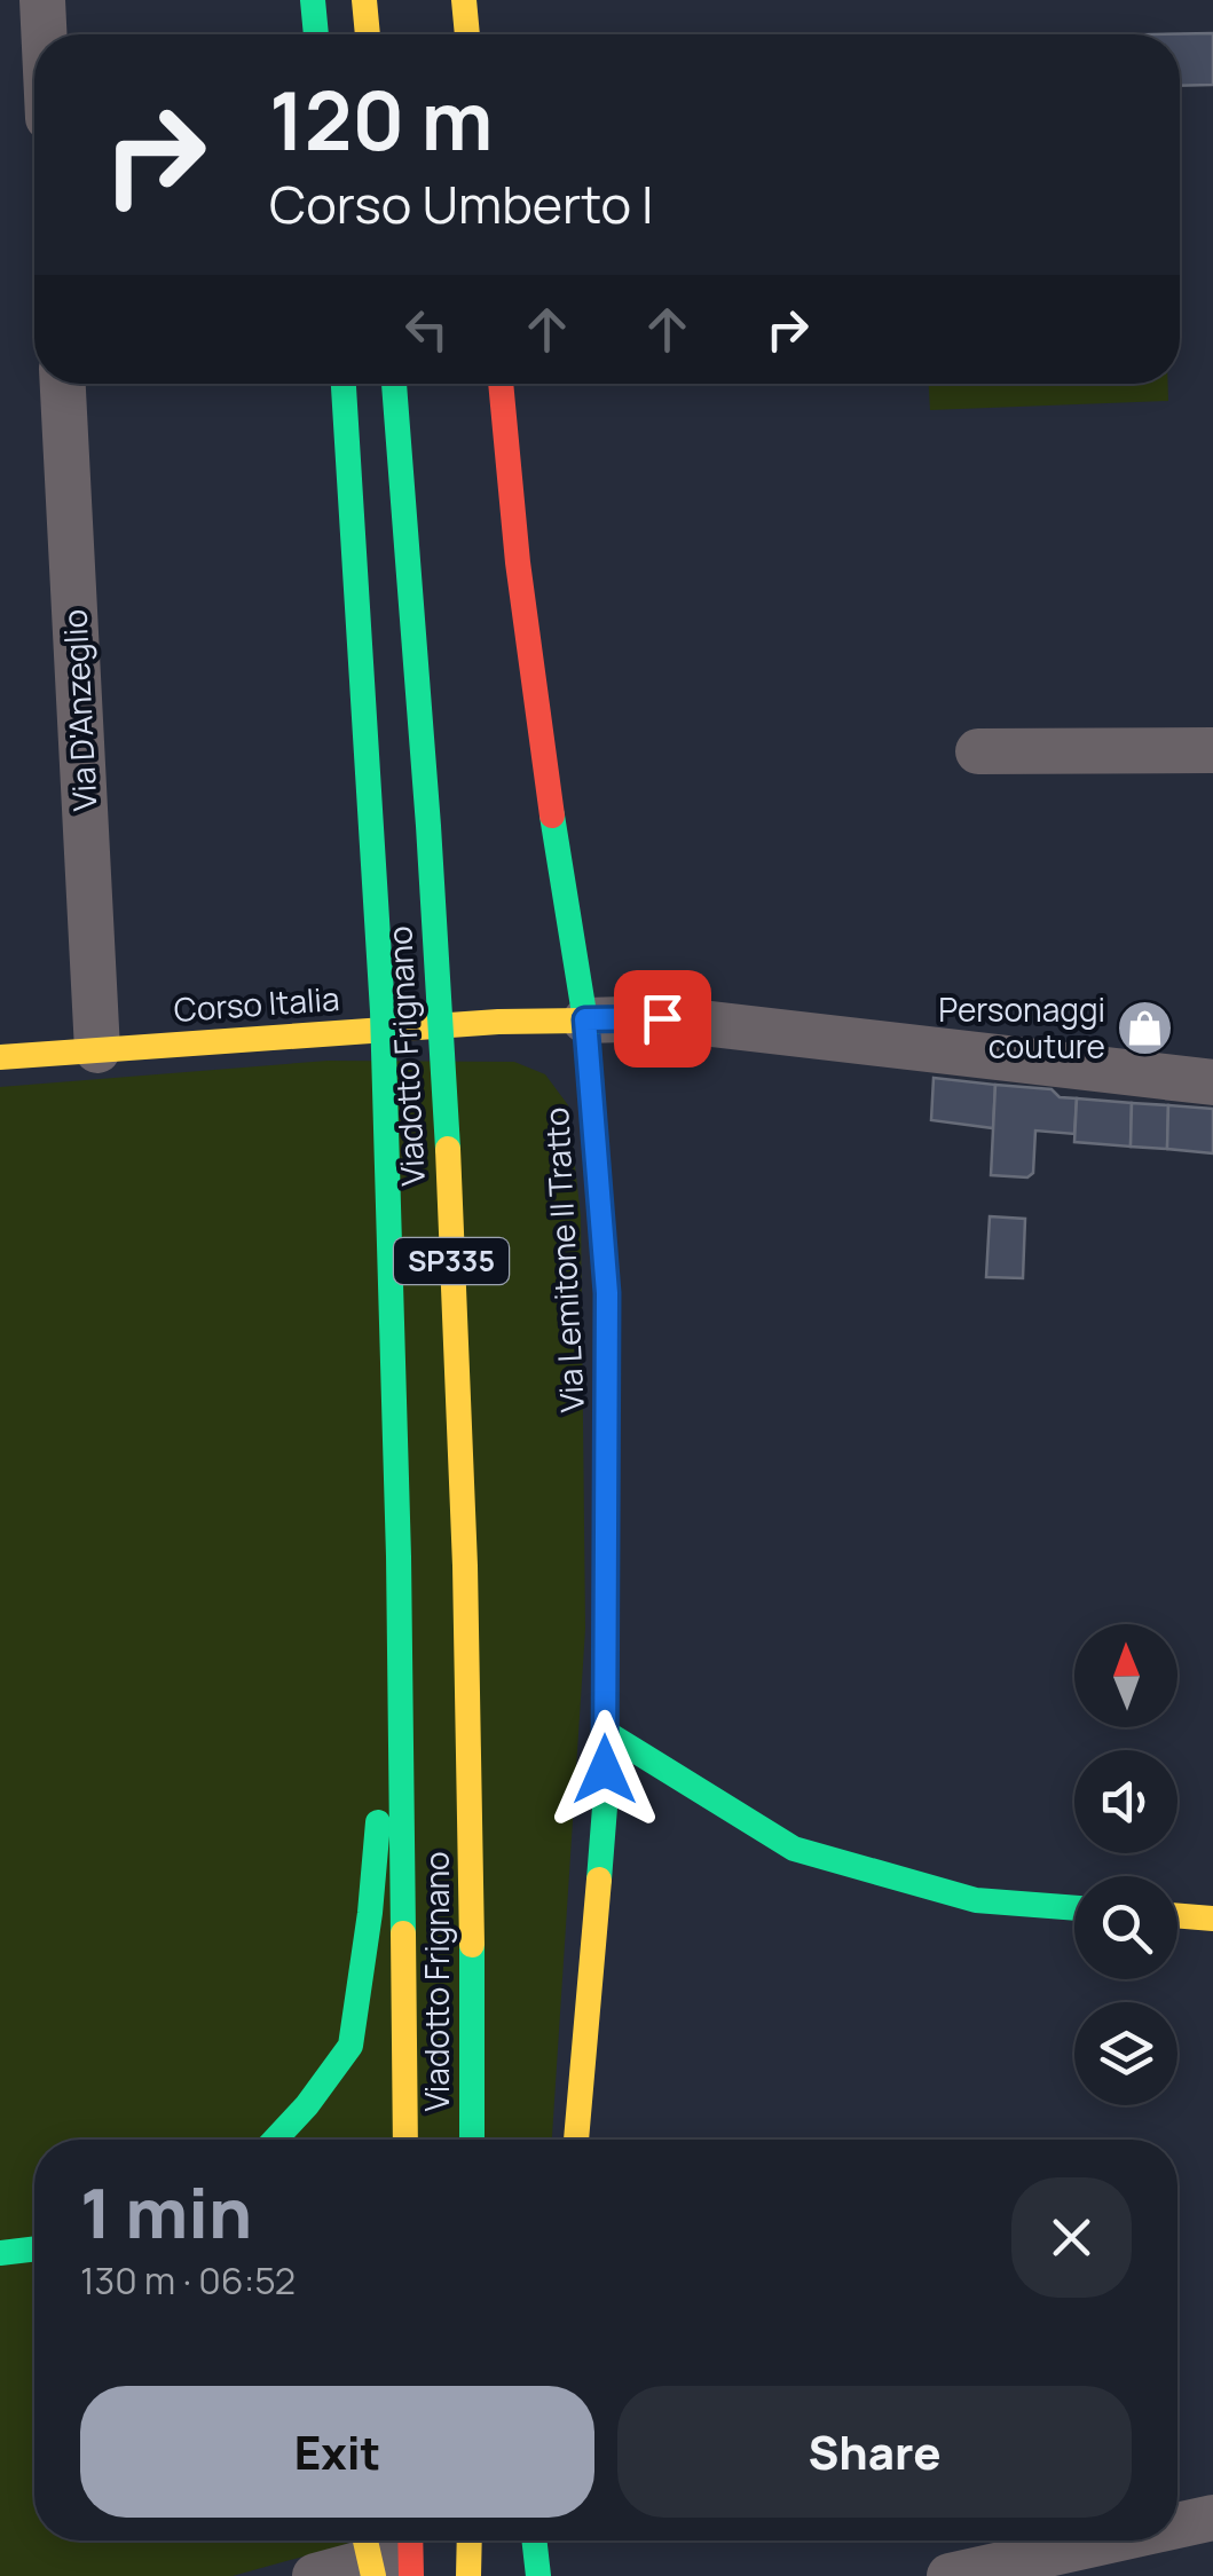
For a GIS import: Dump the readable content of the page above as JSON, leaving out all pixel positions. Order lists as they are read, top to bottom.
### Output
{
  "streets": {
    "main road": [
      "Corso Italia",
      "Viadotto Frignano",
      "Via Lemitone II Tratto",
      "SP335"
    ],
    "street": ["Via D'Anzeglio"]
  },
  "crossings": [
    ["Via D'Anzeglio", "Corso Italia"],
    ["Corso Italia", "Via Lemitone II Tratto"]
  ],
  "places": {
    "shop": ["Personaggi couture"]
  },
  "north": "top",
  "page": {
    "turn": ["120 m", "Corso Umberto I"],
    "heading": ["1 min", "130 m · 06:52"],
    "buttons": ["Exit", "Share"]
  }
}
